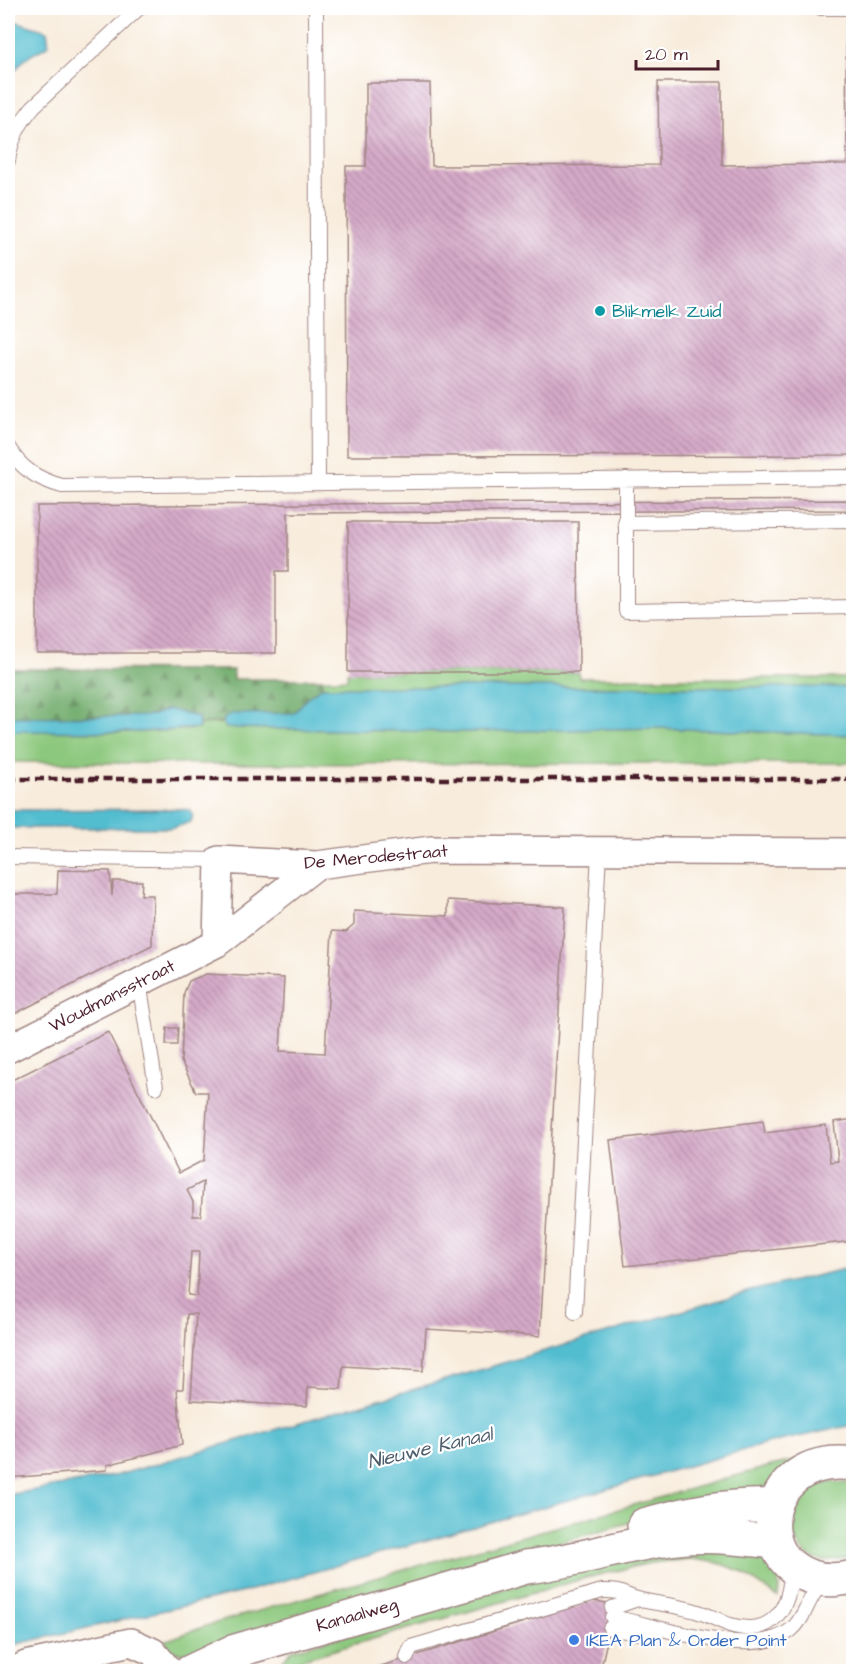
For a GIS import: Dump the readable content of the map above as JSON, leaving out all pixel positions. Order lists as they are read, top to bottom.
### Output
{
  "streets": {
    "main road": ["Kanaalweg"],
    "street": ["De Merodestraat", "Woudmansstraat"]
  },
  "crossings": [
    ["De Merodestraat", "Woudmansstraat"]
  ],
  "water": ["Nieuwe Kanaal"],
  "places": ["Blikmelk Zuid", "IKEA Plan & Order Point"],
  "scale_bar": "20 m"
}
